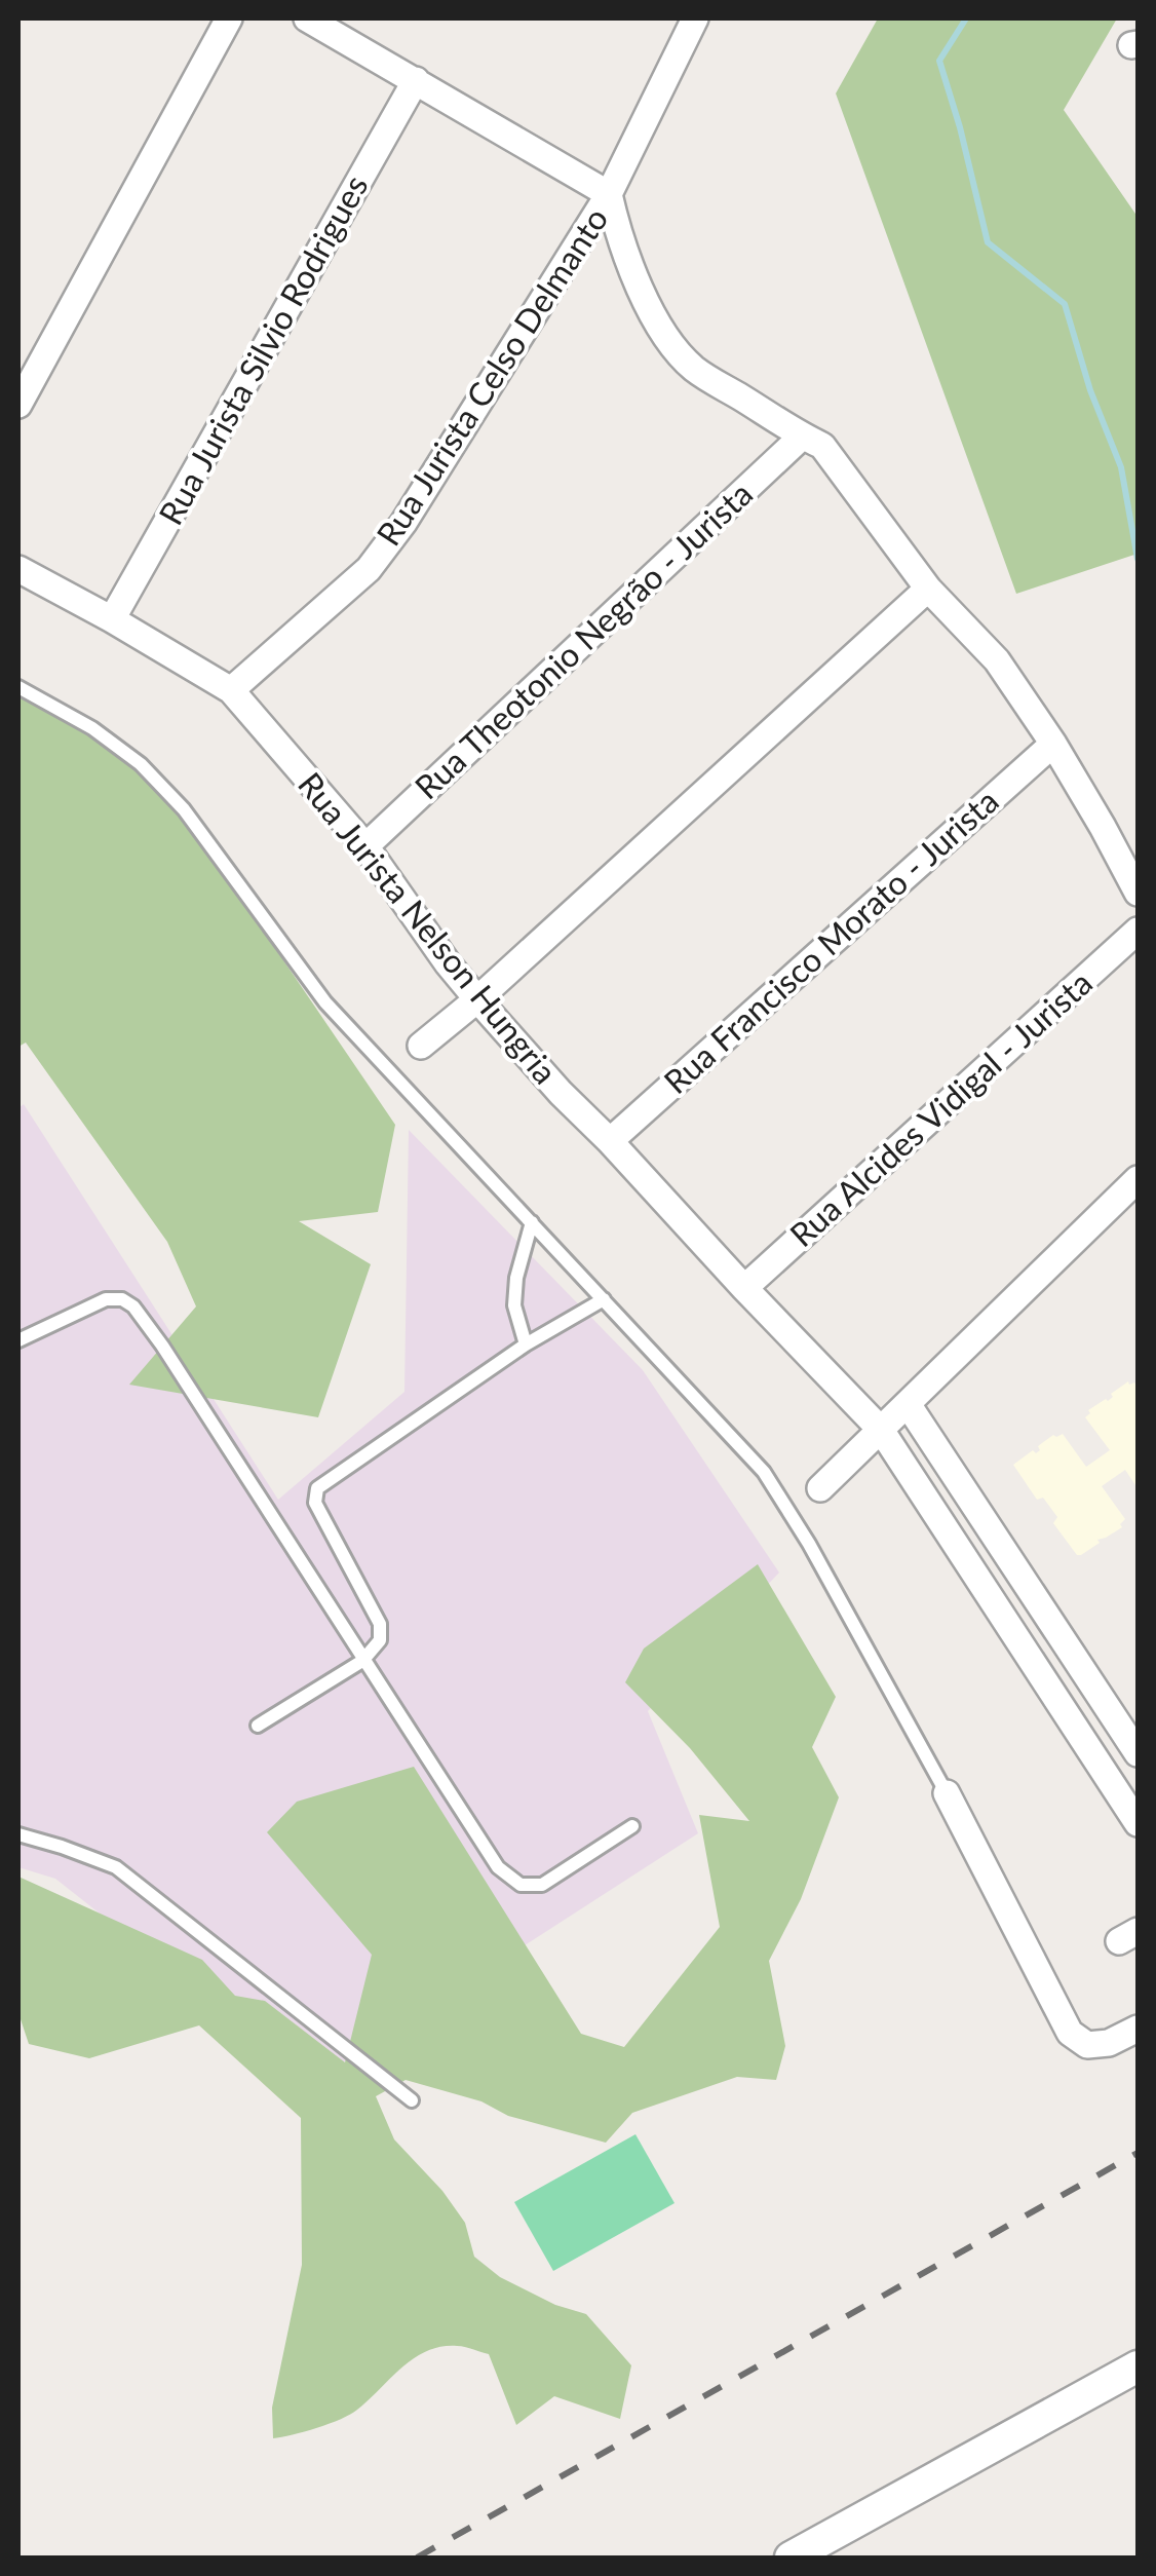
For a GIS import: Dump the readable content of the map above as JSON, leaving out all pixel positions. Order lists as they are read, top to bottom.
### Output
{
  "streets": {
    "street": [
      "Rua Jurista Silvio Rodrigues",
      "Rua Jurista Celso Delmanto",
      "Rua Theotonio Negrão - Jurista",
      "Rua Jurista Nelson Hungria",
      "Rua Francisco Morato - Jurista",
      "Rua Alcides Vidigal - Jurista"
    ]
  },
  "crossings": [
    ["Rua Jurista Silvio Rodrigues", "Rua Jurista Nelson Hungria"],
    ["Rua Jurista Celso Delmanto", "Rua Jurista Nelson Hungria"],
    ["Rua Theotonio Negrão - Jurista", "Rua Jurista Nelson Hungria"],
    ["Rua Jurista Nelson Hungria", "Rua Francisco Morato - Jurista"],
    ["Rua Jurista Nelson Hungria", "Rua Alcides Vidigal - Jurista"]
  ]
}
